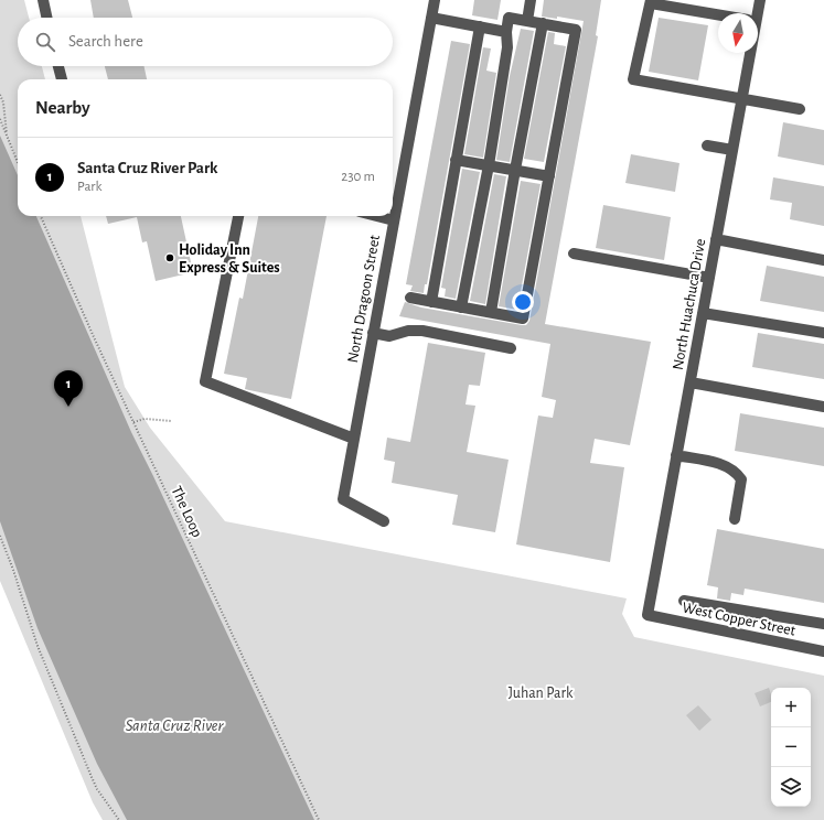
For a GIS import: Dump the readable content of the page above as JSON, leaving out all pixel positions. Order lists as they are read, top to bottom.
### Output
{
  "streets": {
    "street": ["North Dragoon Street", "North Huachuca Drive", "West Copper Street"],
    "path": ["The Loop"]
  },
  "crossings": [
    ["North Huachuca Drive", "West Copper Street"]
  ],
  "water": ["Santa Cruz River"],
  "parks": ["Juhan Park"],
  "places": ["Holiday Inn Express & Suites"],
  "north": "bottom",
  "page": {
    "search": "Search here",
    "heading": "Nearby",
    "list": [
      {
        "mark": "1",
        "name": "Santa Cruz River Park",
        "note": "Park",
        "value": "230 m"
      }
    ],
    "pins": "1",
    "map_buttons": ["+", "−"]
  }
}
